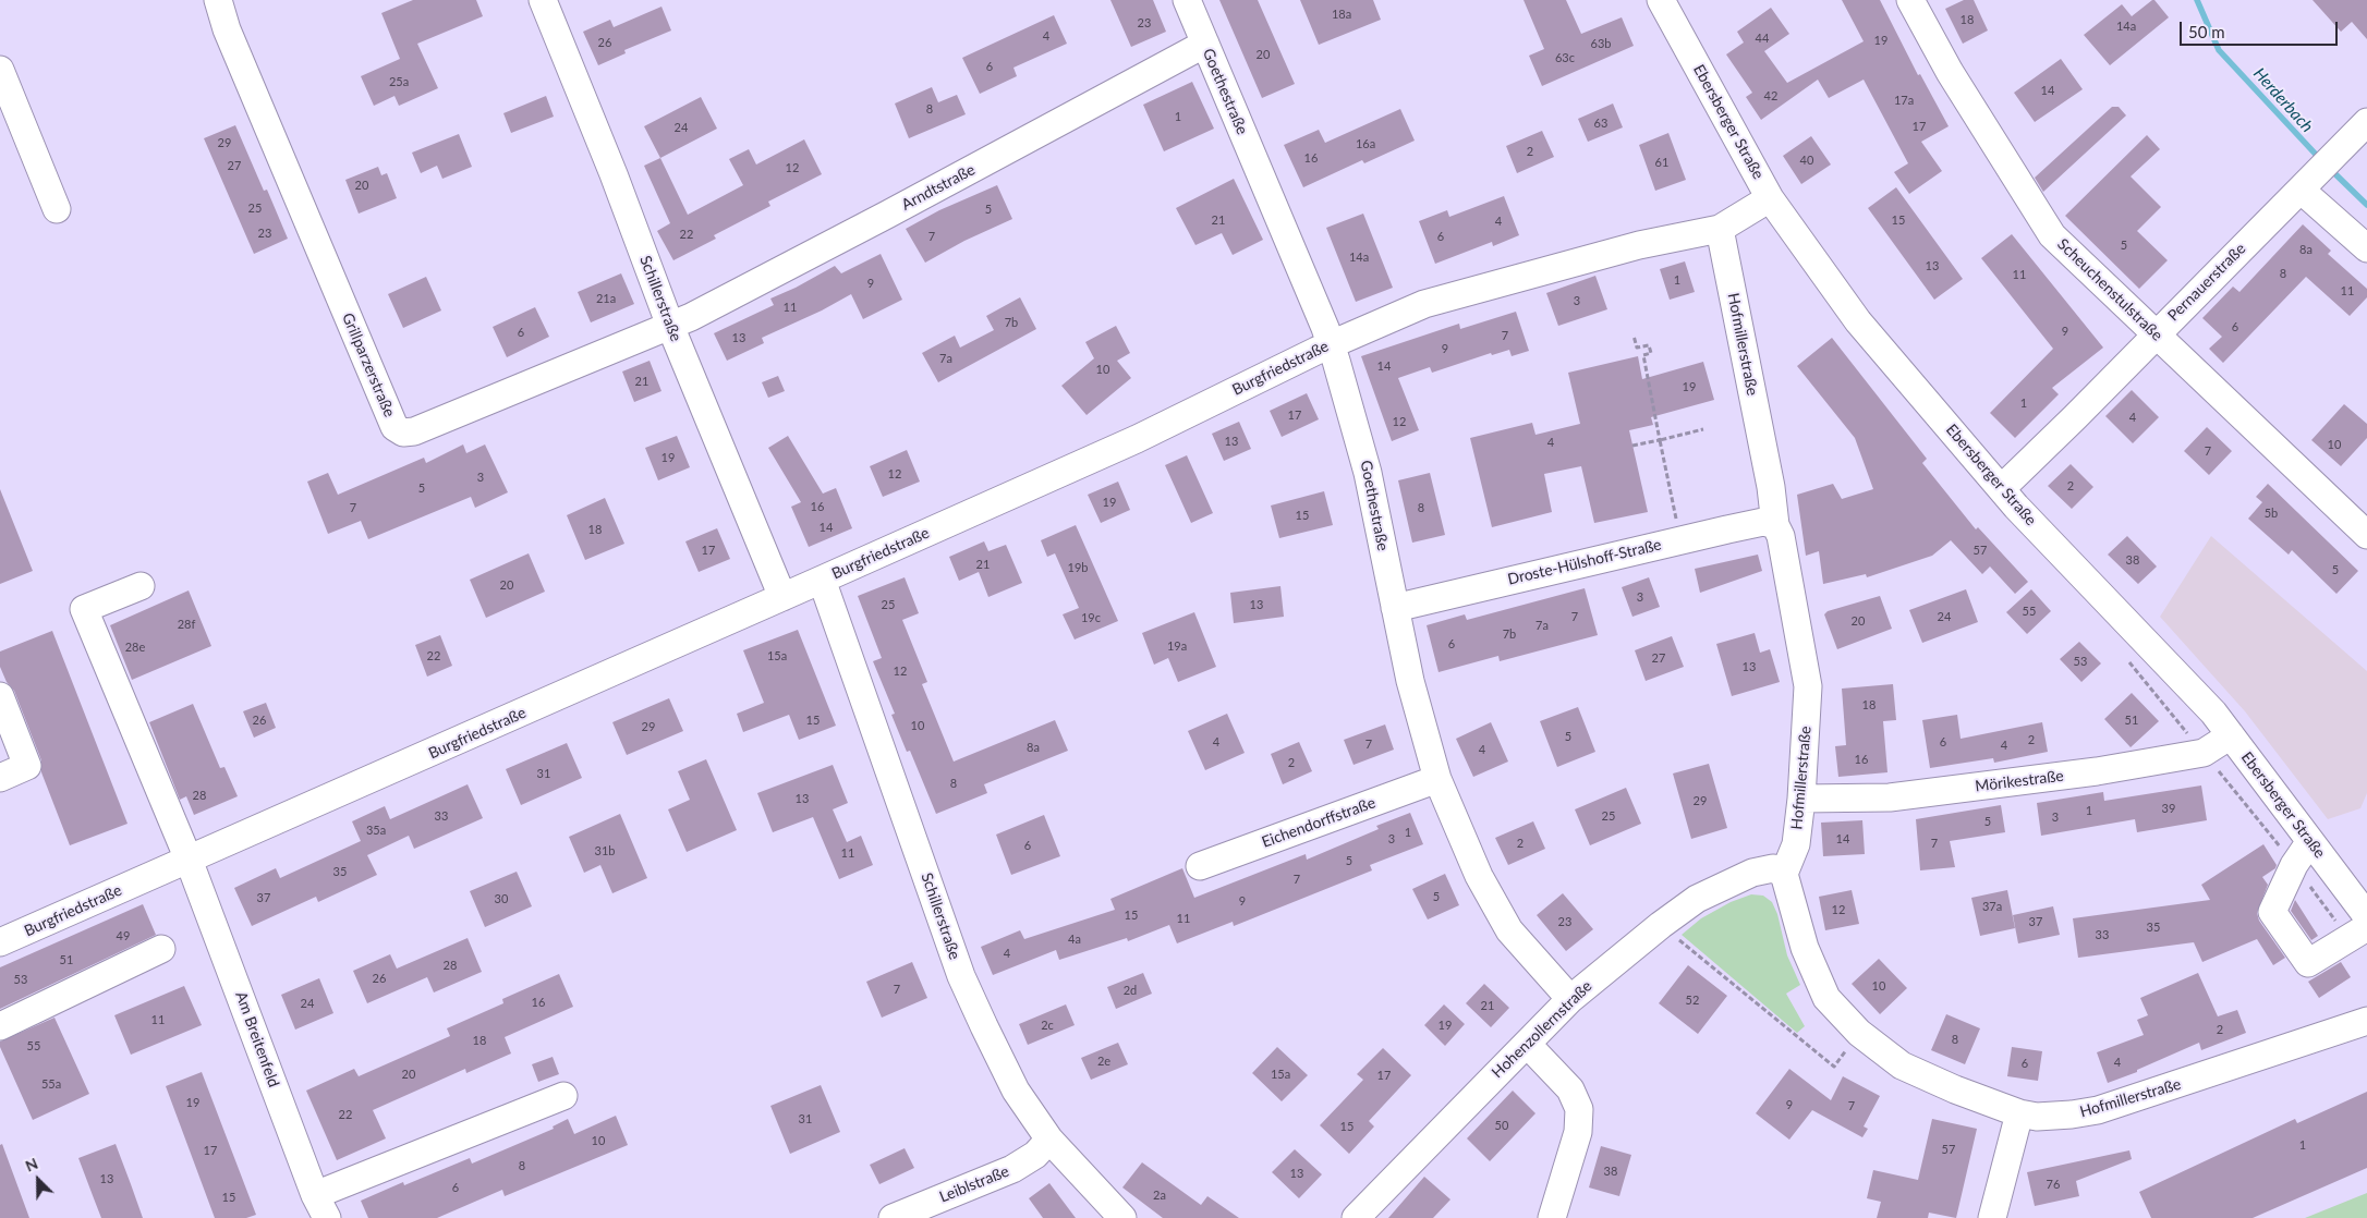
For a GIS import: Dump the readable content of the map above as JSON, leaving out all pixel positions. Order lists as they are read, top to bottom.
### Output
{
  "streets": {
    "street": [
      "Goethestraße",
      "Ebersberger Straße",
      "Arndtstraße",
      "Pernauerstraße",
      "Scheuchenstulstraße",
      "Schillerstraße",
      "Hofmillerstraße",
      "Grillparzerstraße",
      "Burgfriedstraße",
      "Droste-Hülshoff-Straße",
      "Mörikestraße",
      "Eichendorffstraße",
      "Hohenzollernstraße",
      "Am Breitenfeld",
      "Leiblstraße"
    ]
  },
  "crossings": [
    ["Goethestraße", "Arndtstraße"],
    ["Goethestraße", "Burgfriedstraße"],
    ["Goethestraße", "Droste-Hülshoff-Straße"],
    ["Goethestraße", "Eichendorffstraße"],
    ["Goethestraße", "Hohenzollernstraße"],
    ["Ebersberger Straße", "Pernauerstraße"],
    ["Ebersberger Straße", "Burgfriedstraße"],
    ["Ebersberger Straße", "Mörikestraße"],
    ["Arndtstraße", "Schillerstraße"],
    ["Arndtstraße", "Grillparzerstraße"],
    ["Pernauerstraße", "Scheuchenstulstraße"],
    ["Schillerstraße", "Grillparzerstraße"],
    ["Schillerstraße", "Burgfriedstraße"],
    ["Schillerstraße", "Leiblstraße"],
    ["Hofmillerstraße", "Burgfriedstraße"],
    ["Hofmillerstraße", "Droste-Hülshoff-Straße"],
    ["Hofmillerstraße", "Mörikestraße"],
    ["Hofmillerstraße", "Hohenzollernstraße"],
    ["Burgfriedstraße", "Am Breitenfeld"]
  ],
  "water": ["Herderbach"],
  "house_numbers": [
    "18a",
    "18",
    "23",
    "14a",
    "4",
    "44",
    "19",
    "26",
    "63b",
    "20",
    "63c",
    "6",
    "25a",
    "14",
    "42",
    "17a",
    "8",
    "1",
    "63",
    "17",
    "24",
    "29",
    "16a",
    "2",
    "16",
    "40",
    "61",
    "27",
    "12",
    "20",
    "25",
    "5",
    "21",
    "15",
    "4",
    "23",
    "22",
    "7",
    "6",
    "5",
    "8a",
    "14a",
    "13",
    "8",
    "11",
    "1",
    "9",
    "11",
    "21a",
    "3",
    "11",
    "7b",
    "6",
    "9",
    "6",
    "7",
    "13",
    "9",
    "7a",
    "14",
    "10",
    "21",
    "19",
    "1",
    "17",
    "4",
    "12",
    "13",
    "4",
    "10",
    "7",
    "19",
    "12",
    "3",
    "2",
    "5",
    "19",
    "16",
    "7",
    "8",
    "5b",
    "15",
    "14",
    "18",
    "17",
    "57",
    "38",
    "21",
    "19b",
    "5",
    "20",
    "3",
    "25",
    "13",
    "55",
    "7",
    "24",
    "19c",
    "20",
    "28f",
    "7a",
    "7b",
    "6",
    "19a",
    "28e",
    "22",
    "15a",
    "27",
    "53",
    "13",
    "12",
    "18",
    "26",
    "15",
    "51",
    "10",
    "29",
    "5",
    "2",
    "4",
    "6",
    "7",
    "4",
    "8a",
    "4",
    "16",
    "2",
    "31",
    "8",
    "28",
    "13",
    "29",
    "39",
    "1",
    "33",
    "25",
    "3",
    "5",
    "35a",
    "1",
    "3",
    "14",
    "2",
    "7",
    "6",
    "31b",
    "11",
    "5",
    "35",
    "7",
    "5",
    "37",
    "30",
    "9",
    "37a",
    "12",
    "15",
    "11",
    "23",
    "37",
    "35",
    "33",
    "49",
    "4a",
    "4",
    "51",
    "28",
    "26",
    "53",
    "10",
    "7",
    "2d",
    "52",
    "16",
    "24",
    "21",
    "11",
    "2c",
    "19",
    "2",
    "8",
    "18",
    "55",
    "2e",
    "4",
    "6",
    "20",
    "15a",
    "17",
    "55a",
    "19",
    "9",
    "7",
    "22",
    "31",
    "50",
    "15",
    "10",
    "1",
    "57",
    "17",
    "8",
    "38",
    "13",
    "13",
    "76",
    "6",
    "2a",
    "15"
  ],
  "scale_bar": "50 m",
  "north": "top left"
}
